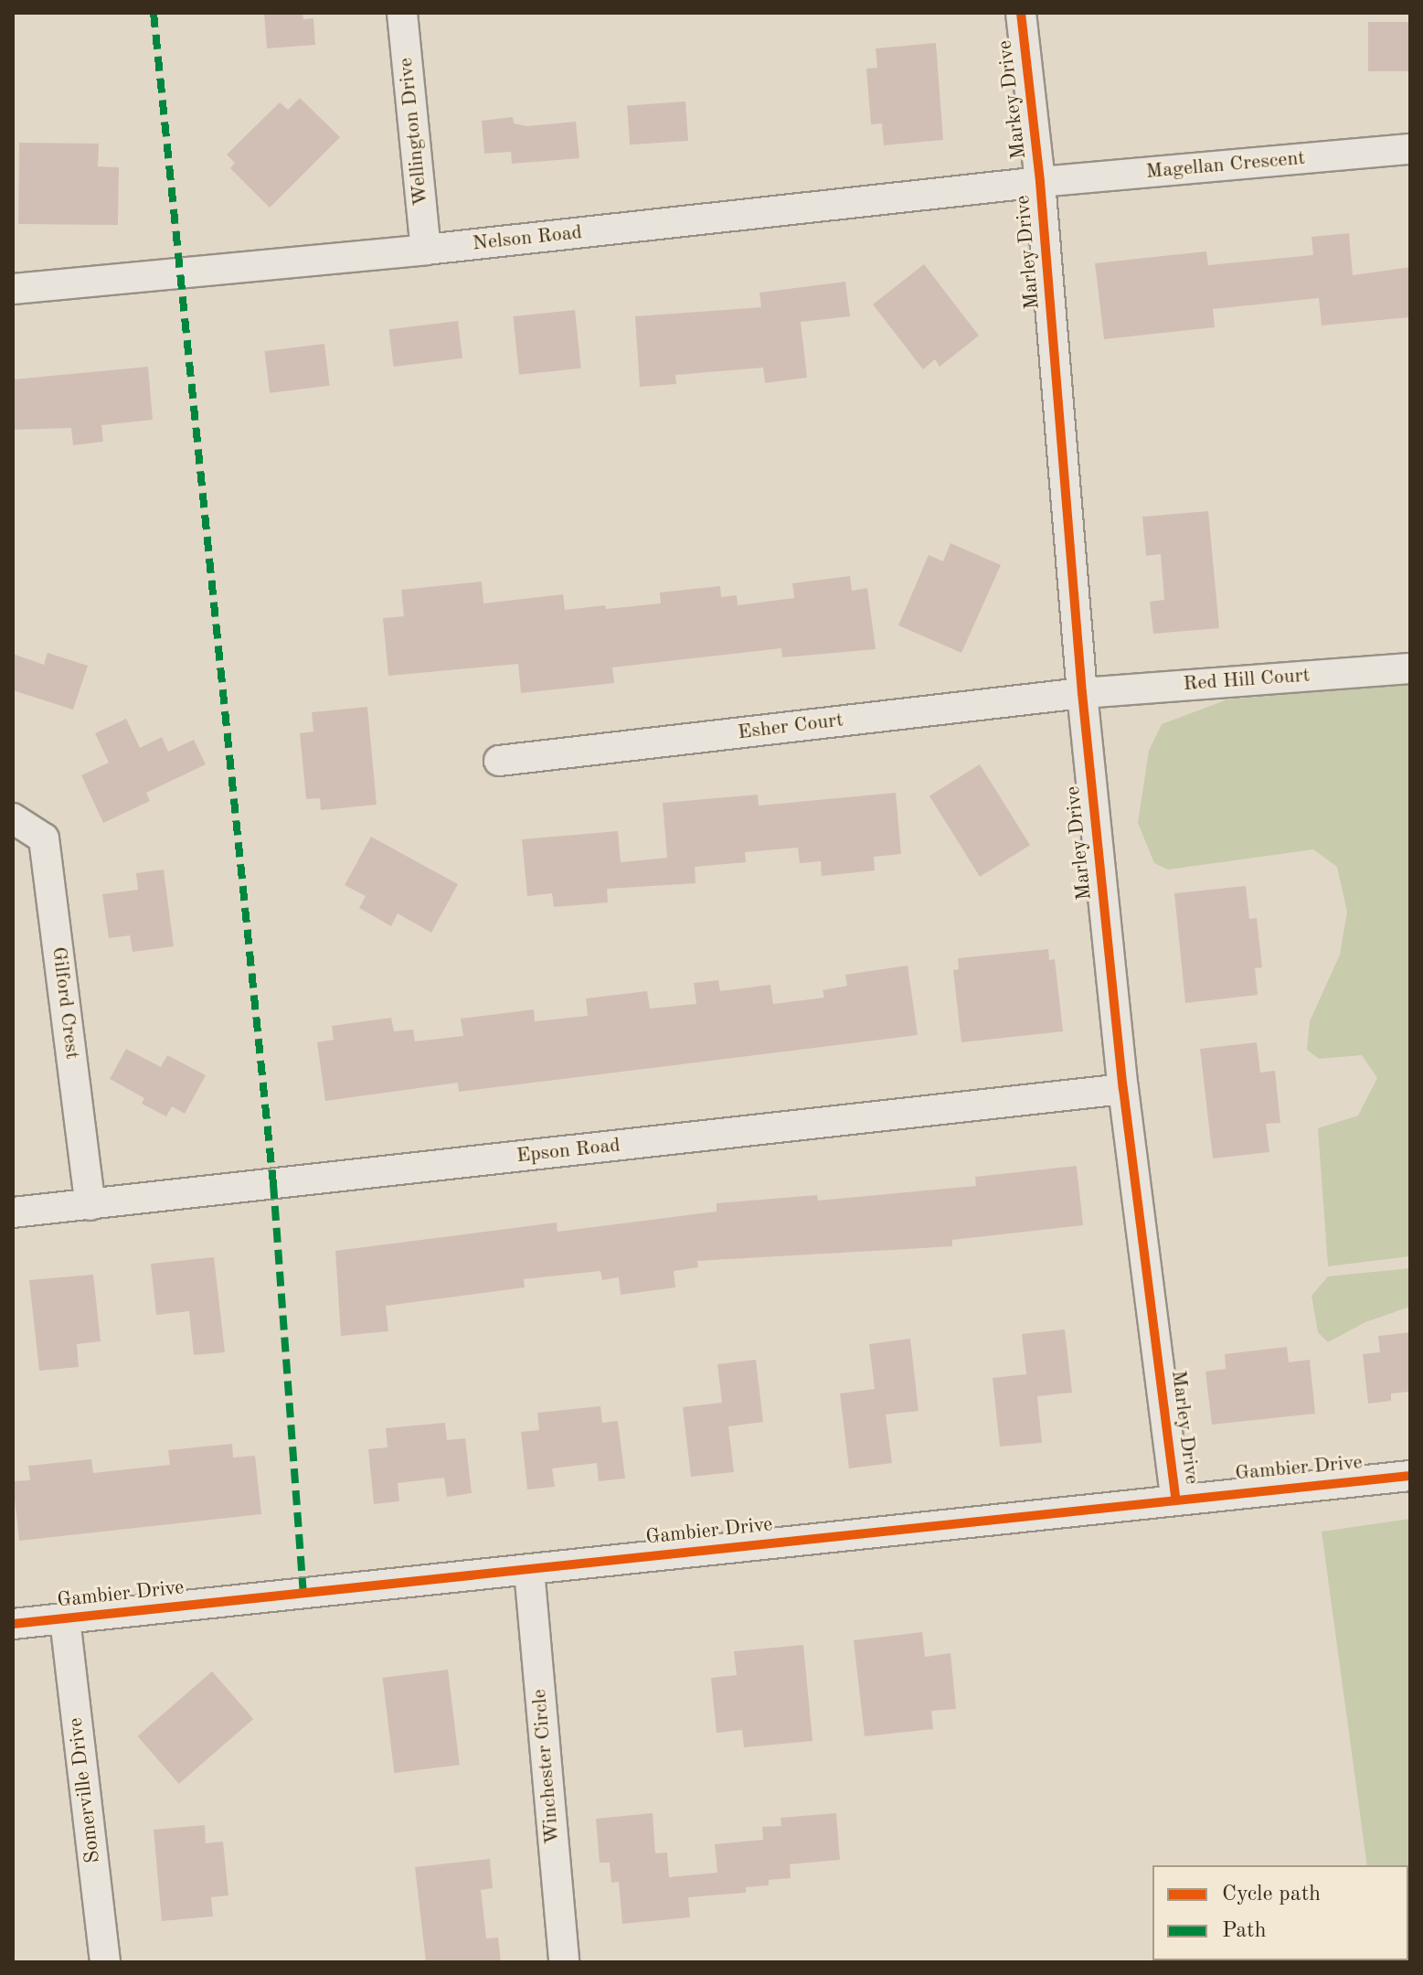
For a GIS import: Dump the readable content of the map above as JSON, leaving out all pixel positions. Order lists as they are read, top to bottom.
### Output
{
  "streets": {
    "street": [
      "Markey Drive",
      "Wellington Drive",
      "Magellan Crescent",
      "Nelson Road",
      "Marley Drive",
      "Red Hill Court",
      "Esher Court",
      "Gilford Crest",
      "Epson Road",
      "Gambier Drive",
      "Winchester Circle",
      "Somerville Drive"
    ]
  },
  "crossings": [
    ["Markey Drive", "Magellan Crescent"],
    ["Markey Drive", "Nelson Road"],
    ["Markey Drive", "Marley Drive"],
    ["Wellington Drive", "Nelson Road"],
    ["Magellan Crescent", "Nelson Road"],
    ["Magellan Crescent", "Marley Drive"],
    ["Nelson Road", "Marley Drive"],
    ["Marley Drive", "Red Hill Court"],
    ["Marley Drive", "Esher Court"],
    ["Marley Drive", "Epson Road"],
    ["Marley Drive", "Gambier Drive"],
    ["Red Hill Court", "Esher Court"],
    ["Gilford Crest", "Epson Road"],
    ["Gambier Drive", "Winchester Circle"],
    ["Gambier Drive", "Somerville Drive"]
  ],
  "legend": ["Cycle path", "Path"]
}
